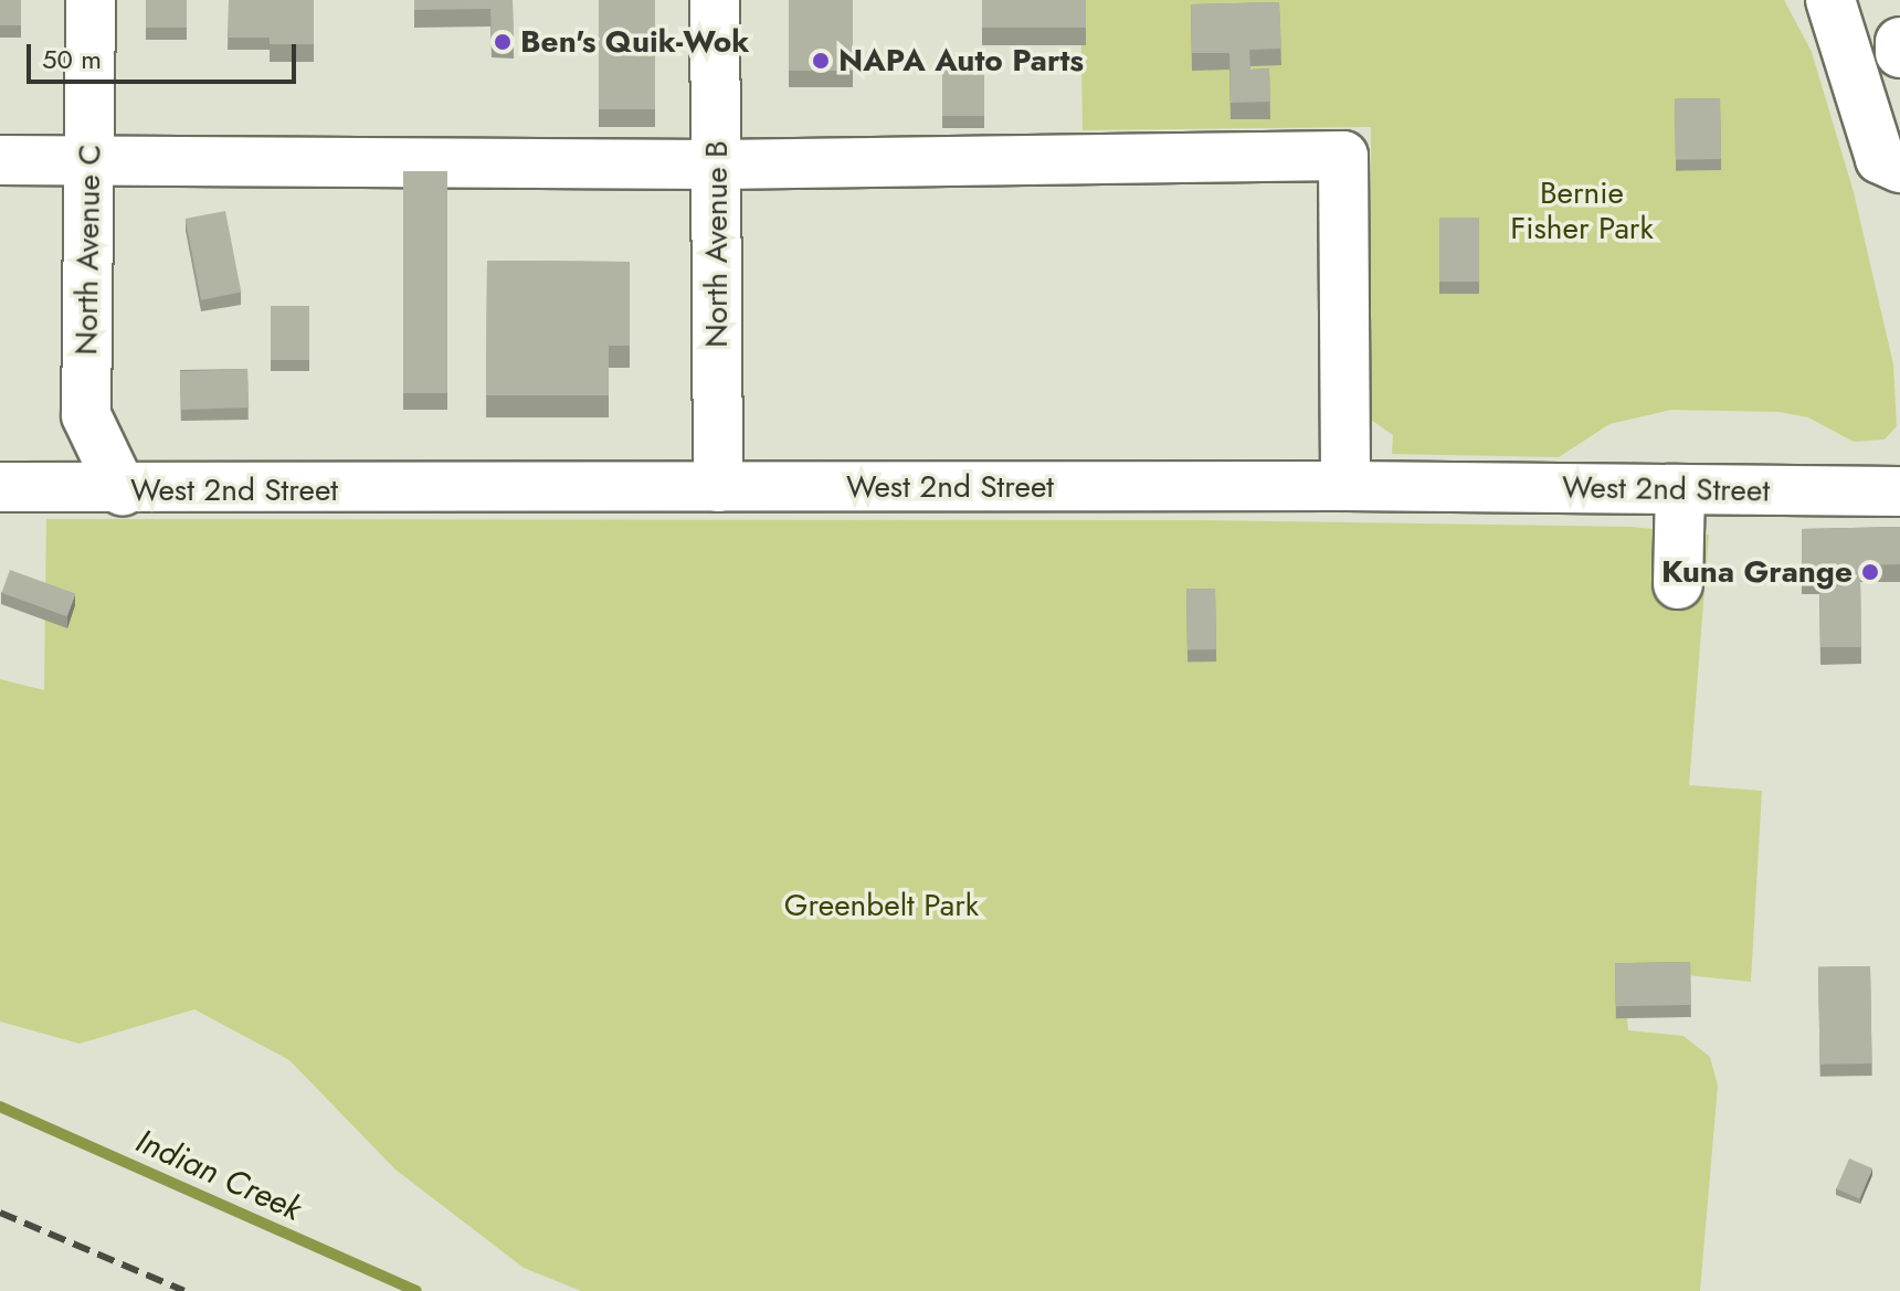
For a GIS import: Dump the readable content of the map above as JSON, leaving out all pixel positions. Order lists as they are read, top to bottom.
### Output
{
  "streets": {
    "street": ["North Avenue B", "North Avenue C", "West 2nd Street"]
  },
  "crossings": [
    ["North Avenue B", "West 2nd Street"],
    ["North Avenue C", "West 2nd Street"]
  ],
  "water": ["Indian Creek"],
  "parks": ["Bernie Fisher Park", "Greenbelt Park"],
  "places": ["Ben's Quik-Wok", "NAPA Auto Parts", "Kuna Grange"],
  "scale_bar": "50 m"
}
